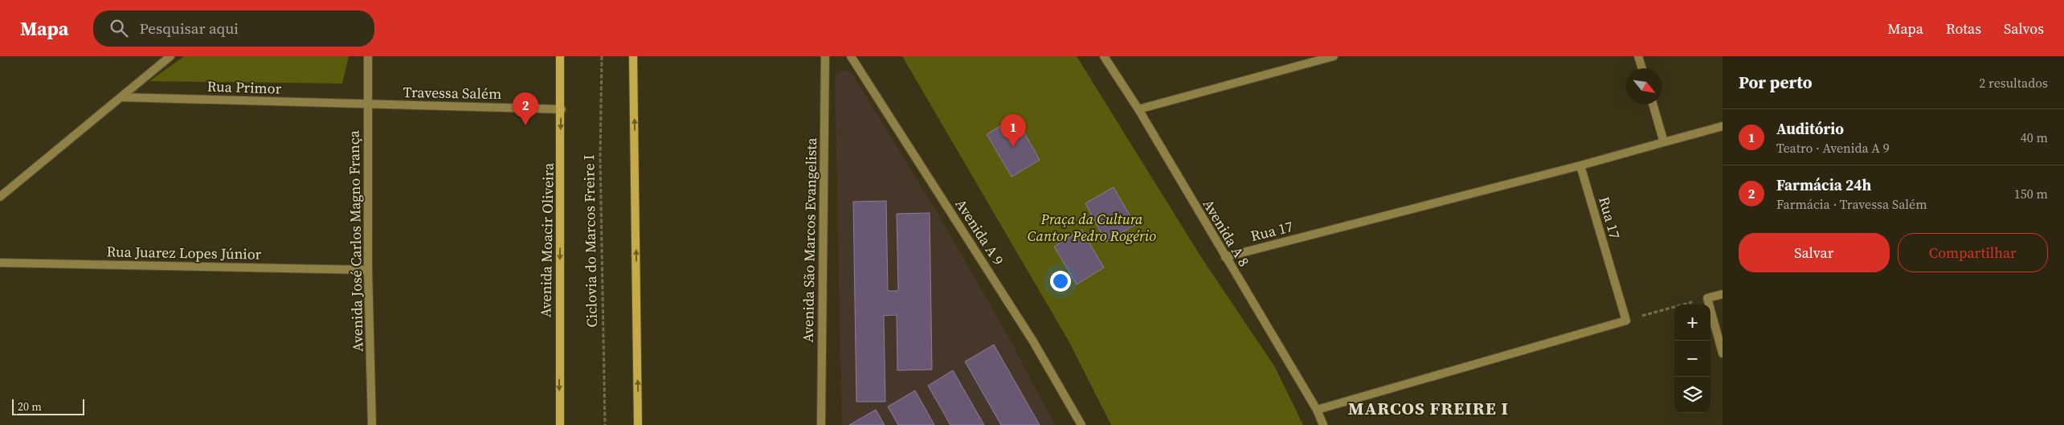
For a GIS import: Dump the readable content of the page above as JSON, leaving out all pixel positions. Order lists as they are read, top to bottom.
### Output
{
  "streets": {
    "main road": ["Avenida Moacir Oliveira"],
    "street": [
      "Rua Primor",
      "Travessa Salém",
      "Rua 17",
      "Avenida A 9",
      "Avenida A 8",
      "Avenida São Marcos Evangelista",
      "Avenida José Carlos Magno França",
      "Rua Juarez Lopes Júnior"
    ],
    "path": ["Ciclovia do Marcos Freire I"]
  },
  "crossings": [
    ["Rua Primor", "Travessa Salém"],
    ["Rua Primor", "Avenida José Carlos Magno França"],
    ["Travessa Salém", "Avenida Moacir Oliveira"],
    ["Travessa Salém", "Avenida José Carlos Magno França"],
    ["Rua 17", "Avenida A 8"],
    ["Avenida José Carlos Magno França", "Rua Juarez Lopes Júnior"]
  ],
  "one_way": ["Avenida Moacir Oliveira"],
  "districts": ["MARCOS FREIRE I"],
  "parks": ["Praça da Cultura Cantor Pedro Rogério"],
  "scale_bar": "20 m",
  "north": "bottom right",
  "page": {
    "header": "Mapa",
    "search": "Pesquisar aqui",
    "nav": ["Mapa", "Rotas", "Salvos"],
    "heading": ["Por perto", "2 resultados"],
    "pins": ["2", "1"],
    "list": [
      {
        "mark": "1",
        "name": "Auditório",
        "note": "Teatro · Avenida A 9",
        "value": "40 m"
      },
      {
        "mark": "2",
        "name": "Farmácia 24h",
        "note": "Farmácia · Travessa Salém",
        "value": "150 m"
      }
    ],
    "buttons": ["Salvar", "Compartilhar"],
    "map_buttons": ["+", "−"],
    "scale": "20 m"
  }
}
